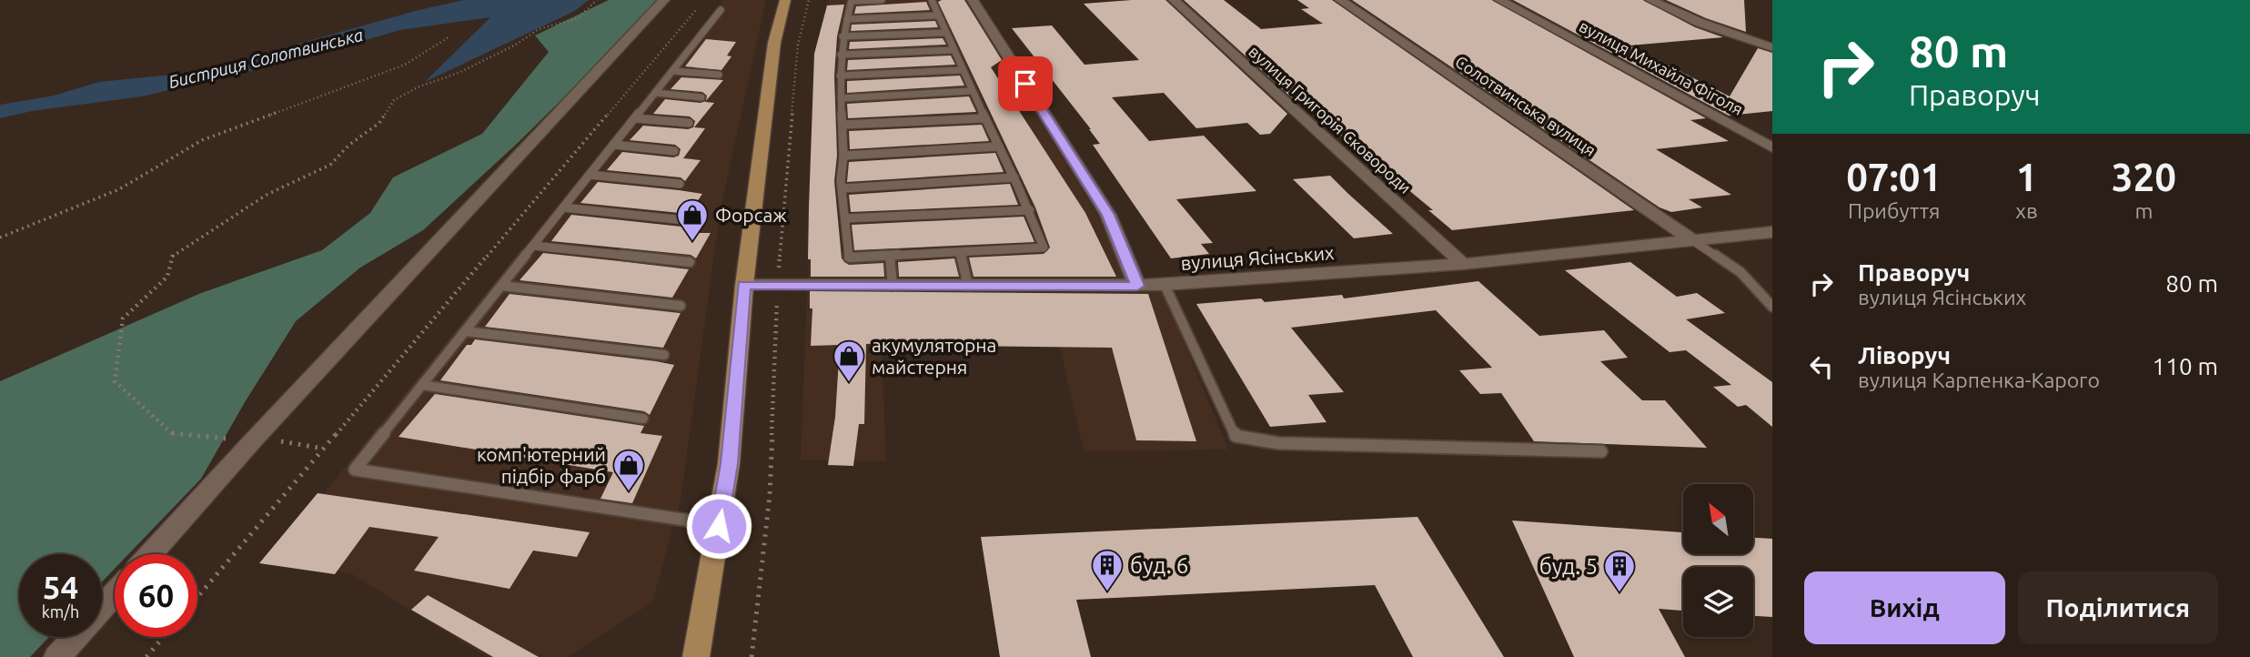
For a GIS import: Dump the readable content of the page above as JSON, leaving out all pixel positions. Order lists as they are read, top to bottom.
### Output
{
  "streets": {
    "street": [
      "вулиця Михайла Фіголя",
      "Солотвинська вулиця",
      "вулиця Григорія Сковороди",
      "вулиця Ясінських"
    ]
  },
  "crossings": [
    ["Солотвинська вулиця", "вулиця Ясінських"],
    ["вулиця Григорія Сковороди", "вулиця Ясінських"]
  ],
  "water": ["Бистриця Солотвинська"],
  "places": {
    "shop": ["Форсаж", "акумуляторна майстерня", "комп'ютерний підбір фарб"],
    "building": ["буд. 6", "буд. 5"]
  },
  "north": "top left",
  "page": {
    "turn": ["80 m", "Праворуч"],
    "eta": [
      "07:01",
      "Прибуття",
      "1",
      "хв",
      "320",
      "m"
    ],
    "list": [
      {
        "name": "Праворуч",
        "note": "вулиця Ясінських",
        "value": "80 m"
      },
      {
        "name": "Ліворуч",
        "note": "вулиця Карпенка-Карого",
        "value": "110 m"
      }
    ],
    "speed": "54 km/h",
    "limit": "60",
    "buttons": ["Вихід", "Поділитися"]
  }
}
